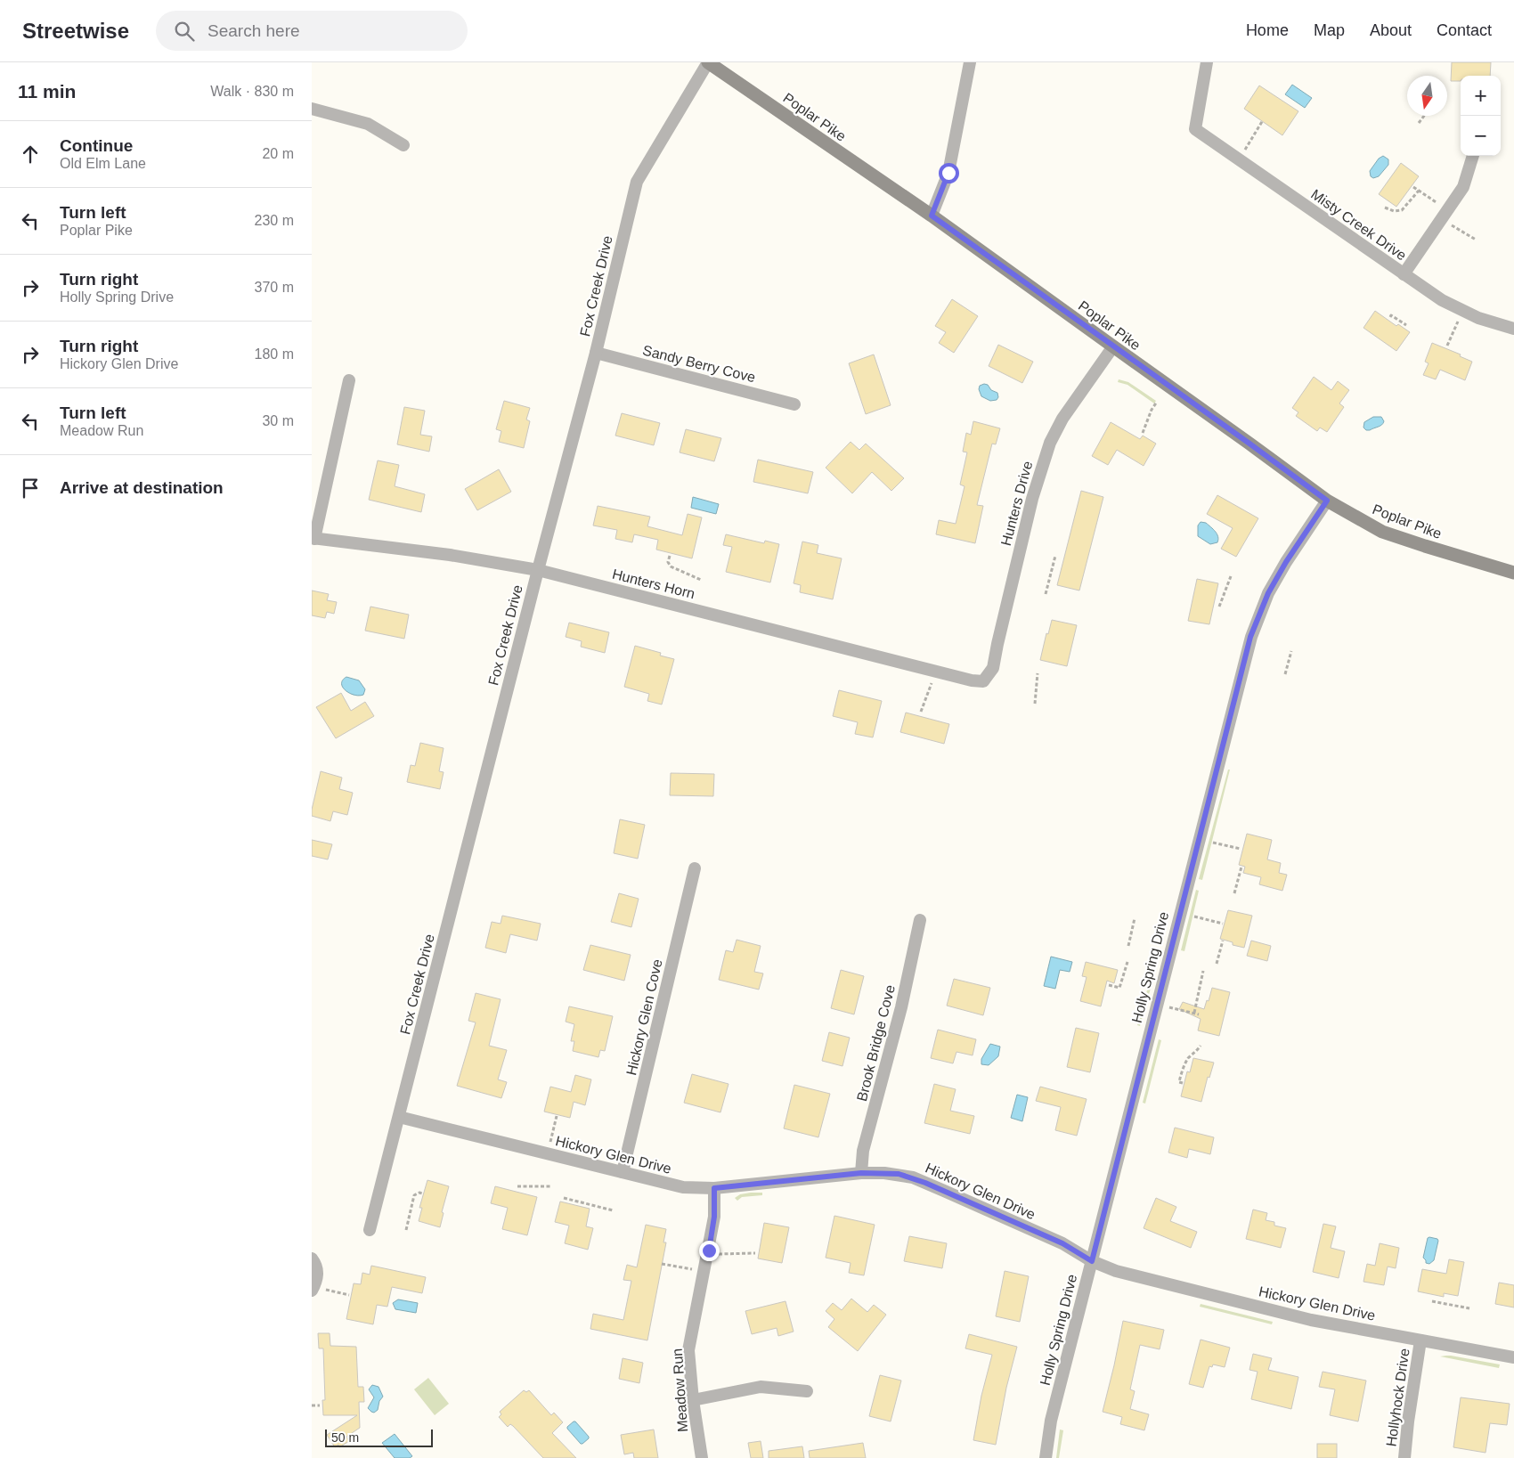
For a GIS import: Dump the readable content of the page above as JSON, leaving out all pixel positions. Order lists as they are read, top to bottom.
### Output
{
  "streets": {
    "main road": ["Poplar Pike"],
    "street": [
      "Misty Creek Drive",
      "Fox Creek Drive",
      "Sandy Berry Cove",
      "Hunters Drive",
      "Hunters Horn",
      "Holly Spring Drive",
      "Hickory Glen Cove",
      "Brook Bridge Cove",
      "Hickory Glen Drive",
      "Meadow Run",
      "Hollyhock Drive"
    ]
  },
  "crossings": [
    ["Poplar Pike", "Fox Creek Drive"],
    ["Poplar Pike", "Hunters Drive"],
    ["Poplar Pike", "Holly Spring Drive"],
    ["Fox Creek Drive", "Sandy Berry Cove"],
    ["Fox Creek Drive", "Hunters Horn"],
    ["Fox Creek Drive", "Hickory Glen Drive"],
    ["Hunters Drive", "Hunters Horn"],
    ["Holly Spring Drive", "Hickory Glen Drive"],
    ["Hickory Glen Cove", "Hickory Glen Drive"],
    ["Brook Bridge Cove", "Hickory Glen Drive"],
    ["Hickory Glen Drive", "Meadow Run"],
    ["Hickory Glen Drive", "Hollyhock Drive"]
  ],
  "scale_bar": "50 m",
  "north": "bottom",
  "page": {
    "header": "Streetwise",
    "search": "Search here",
    "nav": [
      "Home",
      "Map",
      "About",
      "Contact"
    ],
    "heading": ["11 min", "Walk · 830 m"],
    "map_buttons": ["+", "−"],
    "list": [
      ["Continue", "Old Elm Lane", "20 m"],
      ["Turn left", "Poplar Pike", "230 m"],
      ["Turn right", "Holly Spring Drive", "370 m"],
      ["Turn right", "Hickory Glen Drive", "180 m"],
      ["Turn left", "Meadow Run", "30 m"],
      "Arrive at destination"
    ],
    "scale": "50 m"
  }
}
